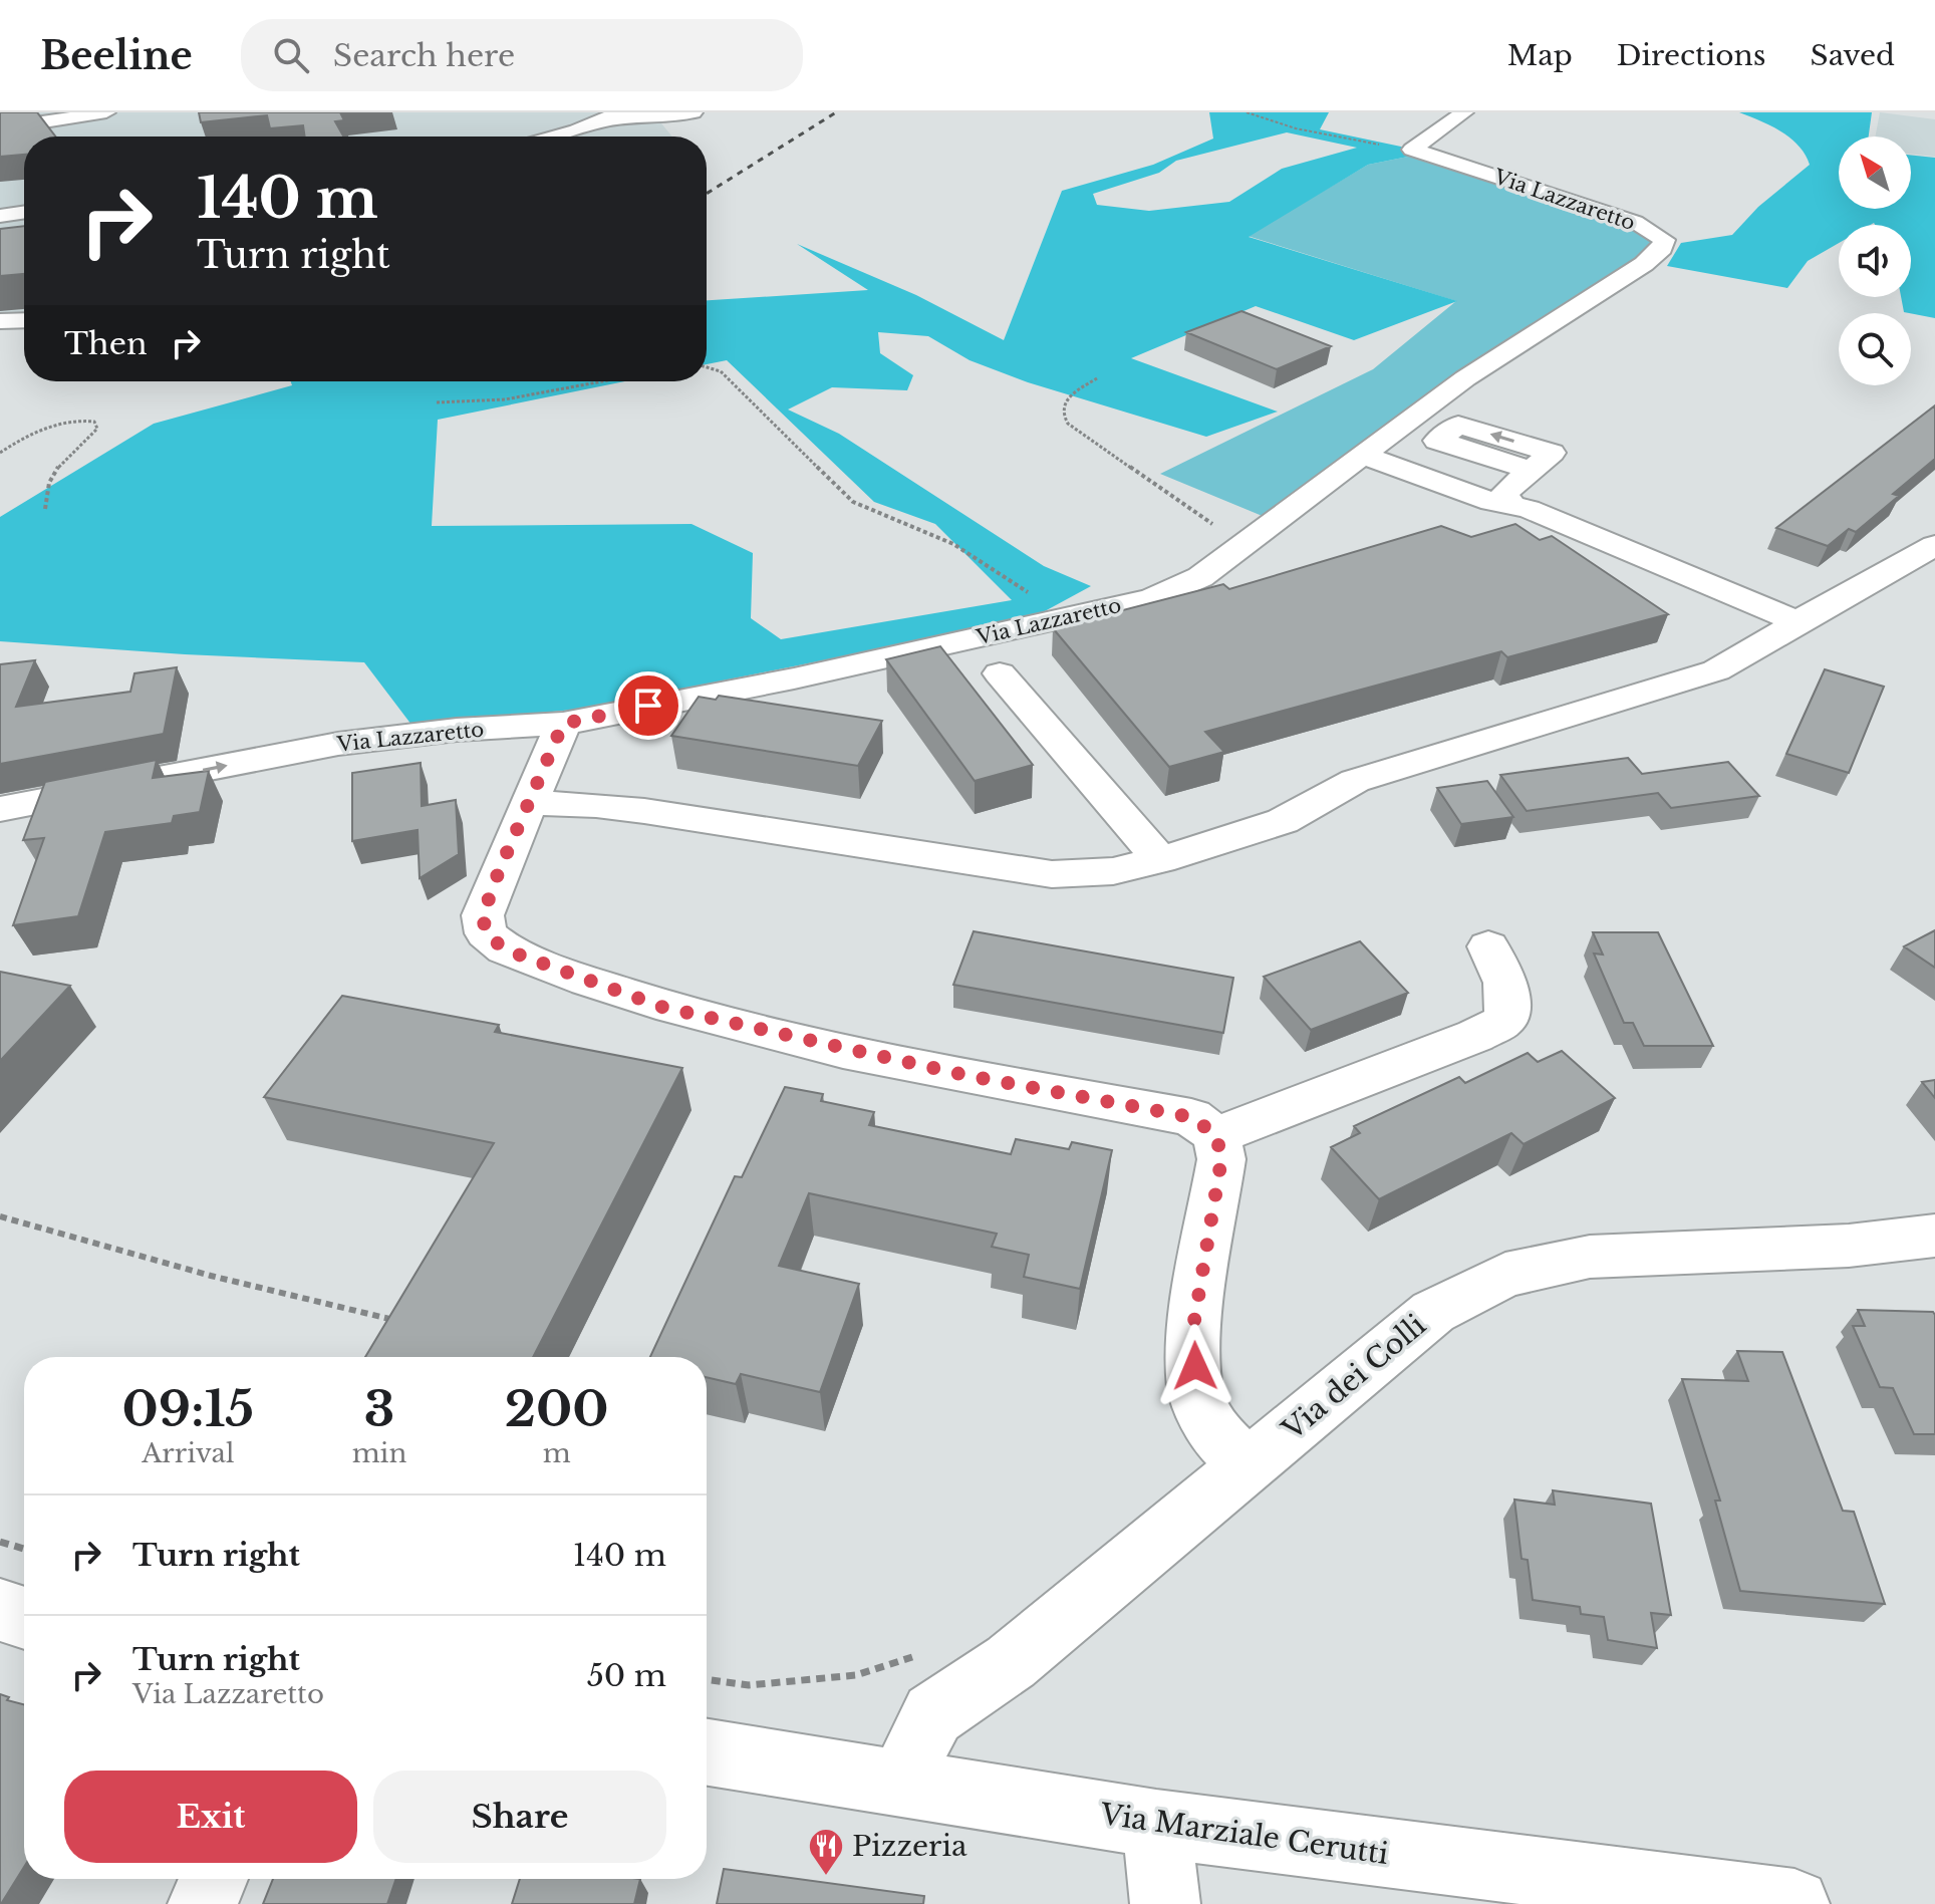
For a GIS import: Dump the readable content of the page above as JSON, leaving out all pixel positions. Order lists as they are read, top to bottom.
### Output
{
  "streets": {
    "street": ["Via Lazzaretto", "Via dei Colli", "Via Marziale Cerutti"]
  },
  "crossings": [
    ["Via dei Colli", "Via Marziale Cerutti"]
  ],
  "places": {
    "restaurant": ["Pizzeria"]
  },
  "north": "top left",
  "page": {
    "header": "Beeline",
    "search": "Search here",
    "nav": ["Map", "Directions", "Saved"],
    "turn": ["140 m", "Turn right"],
    "then": "Then",
    "eta": [
      "09:15",
      "Arrival",
      "3",
      "min",
      "200",
      "m"
    ],
    "list": [
      {
        "name": "Turn right",
        "value": "140 m"
      },
      {
        "name": "Turn right",
        "note": "Via Lazzaretto",
        "value": "50 m"
      }
    ],
    "buttons": ["Exit", "Share"]
  }
}
